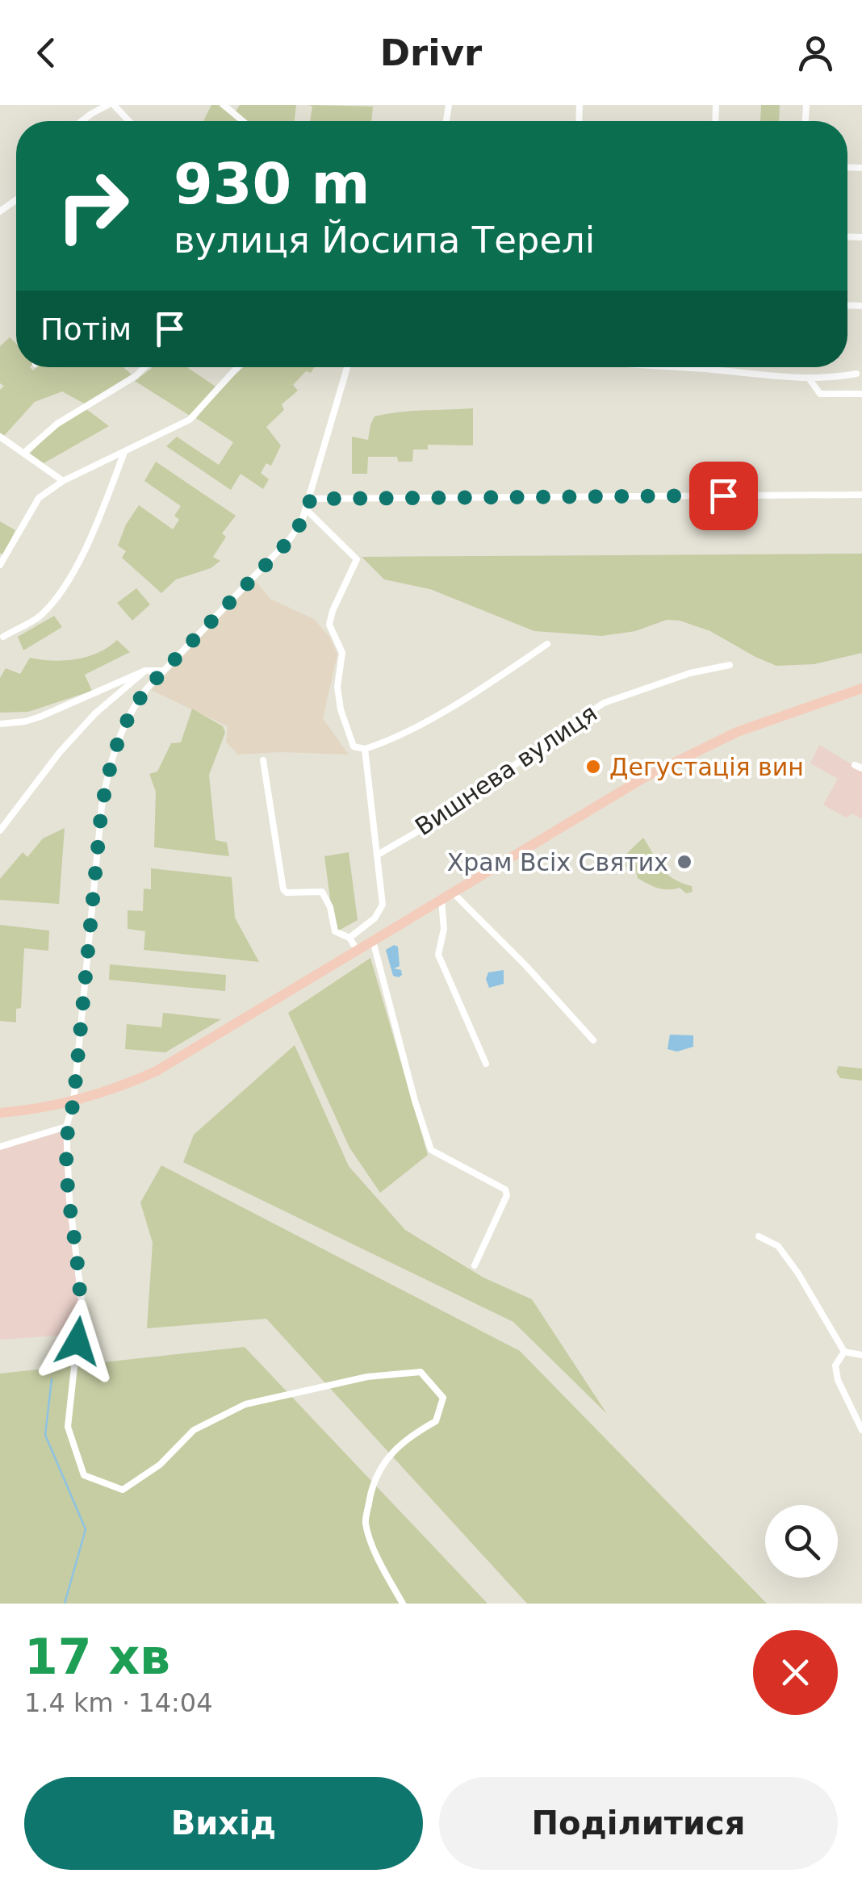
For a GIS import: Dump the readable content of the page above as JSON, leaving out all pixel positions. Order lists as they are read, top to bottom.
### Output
{
  "streets": {
    "street": ["Вишнева вулиця"]
  },
  "places": ["Дегустація вин", "Храм Всіх Святих"],
  "page": {
    "header": "Drivr",
    "turn": ["930 m", "вулиця Йосипа Терелі"],
    "then": "Потім",
    "heading": ["17 хв", "1.4 km · 14:04"],
    "buttons": ["Вихід", "Поділитися"]
  }
}
